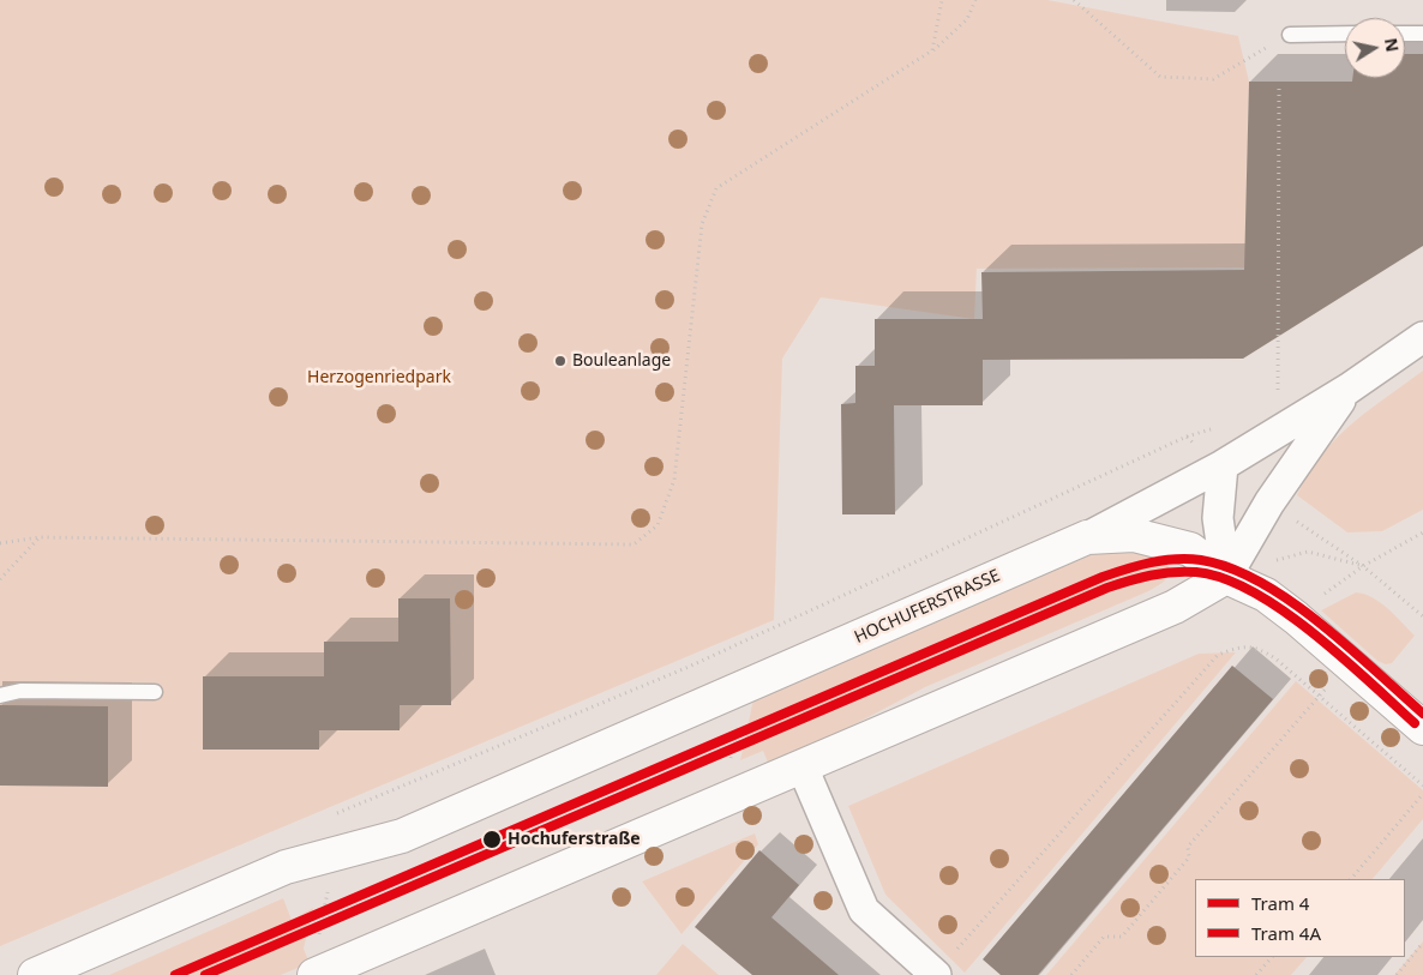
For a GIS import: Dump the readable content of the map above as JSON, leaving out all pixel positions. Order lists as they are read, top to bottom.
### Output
{
  "streets": {
    "street": ["HOCHUFERSTRASSE"]
  },
  "parks": ["Herzogenriedpark"],
  "places": ["Bouleanlage", "Hochuferstraße"],
  "lines": ["tram line 4", "tram line 4A"],
  "legend": ["Tram 4", "Tram 4A"],
  "north": "right"
}
